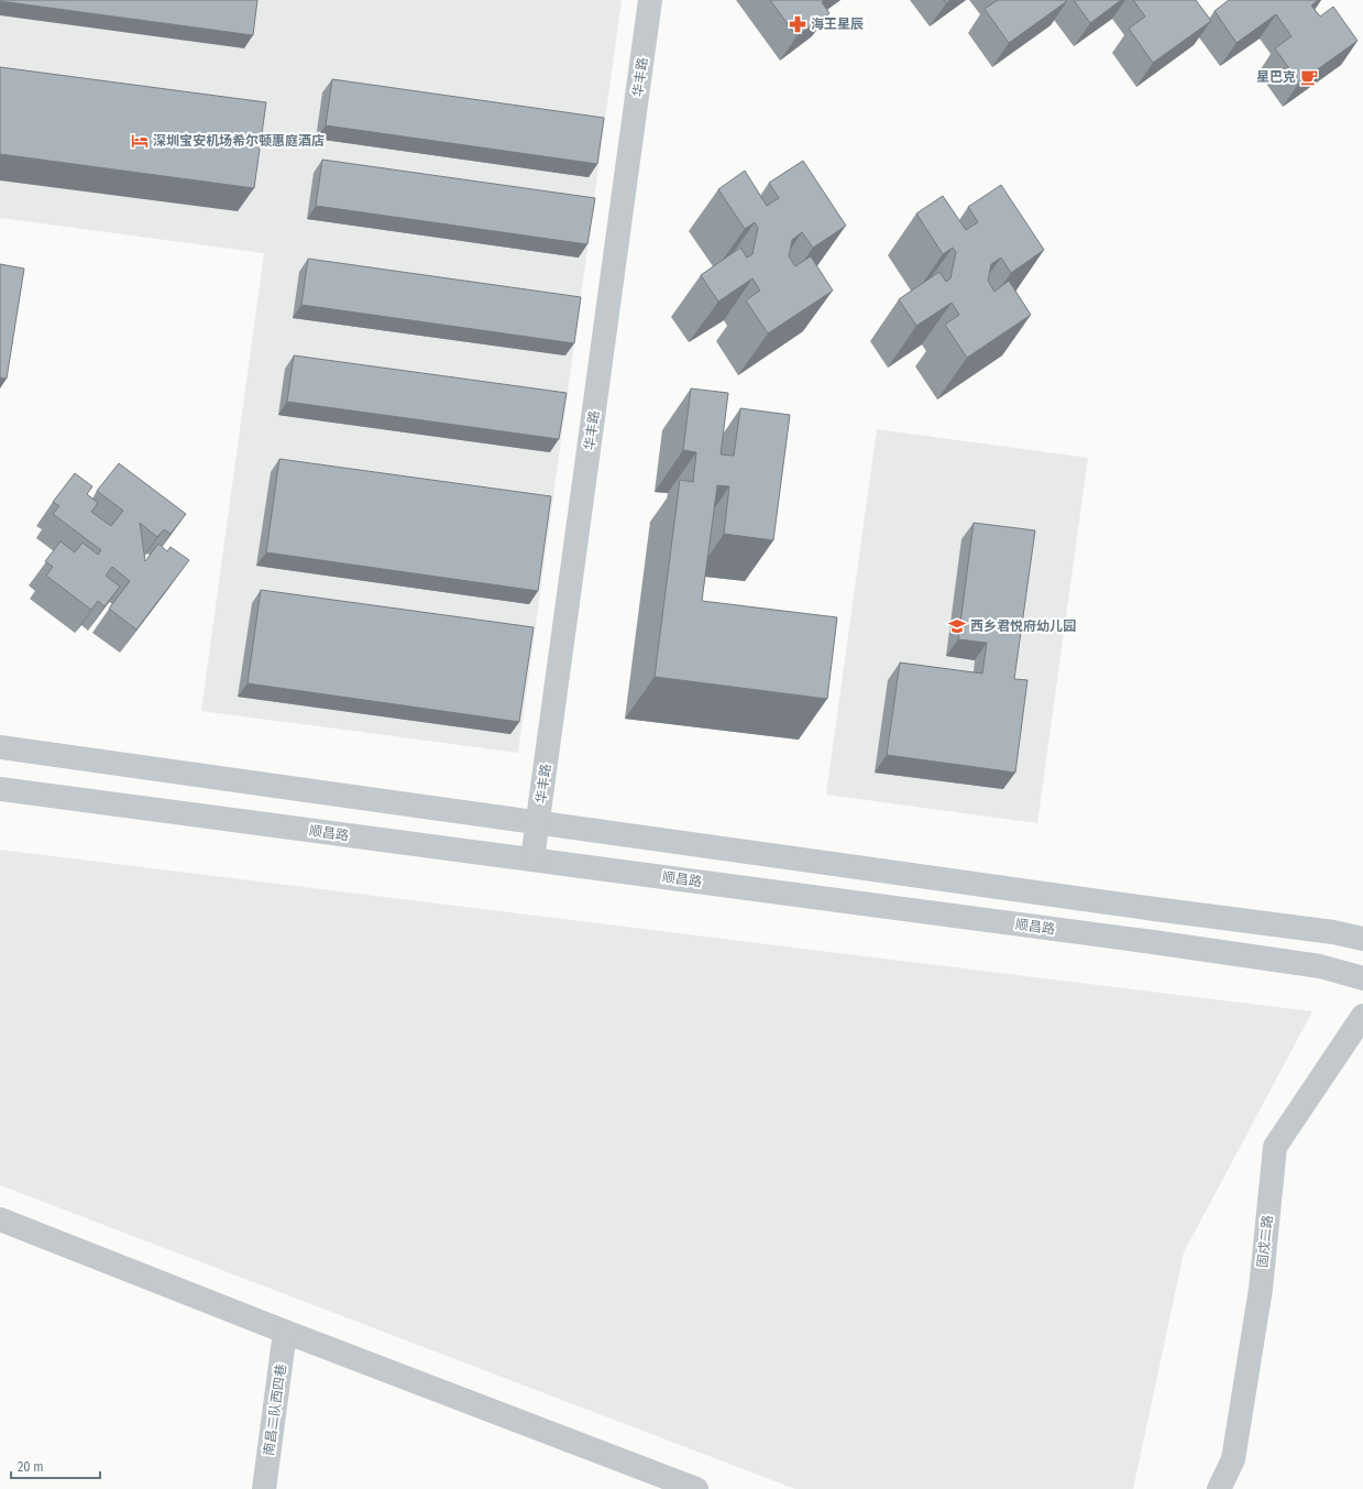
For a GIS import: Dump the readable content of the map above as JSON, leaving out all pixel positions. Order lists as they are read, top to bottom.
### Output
{
  "streets": {
    "street": [
      "华丰路",
      "顺昌路",
      "固戍二路",
      "南昌二队西四巷"
    ]
  },
  "crossings": [
    ["华丰路", "顺昌路"]
  ],
  "places": {
    "pharmacy": ["海王星辰"],
    "cafe": ["星巴克"],
    "hotel": ["深圳宝安机场希尔顿惠庭酒店"],
    "school or university": ["西乡君悦府幼儿园"]
  },
  "scale_bar": "20 m"
}
